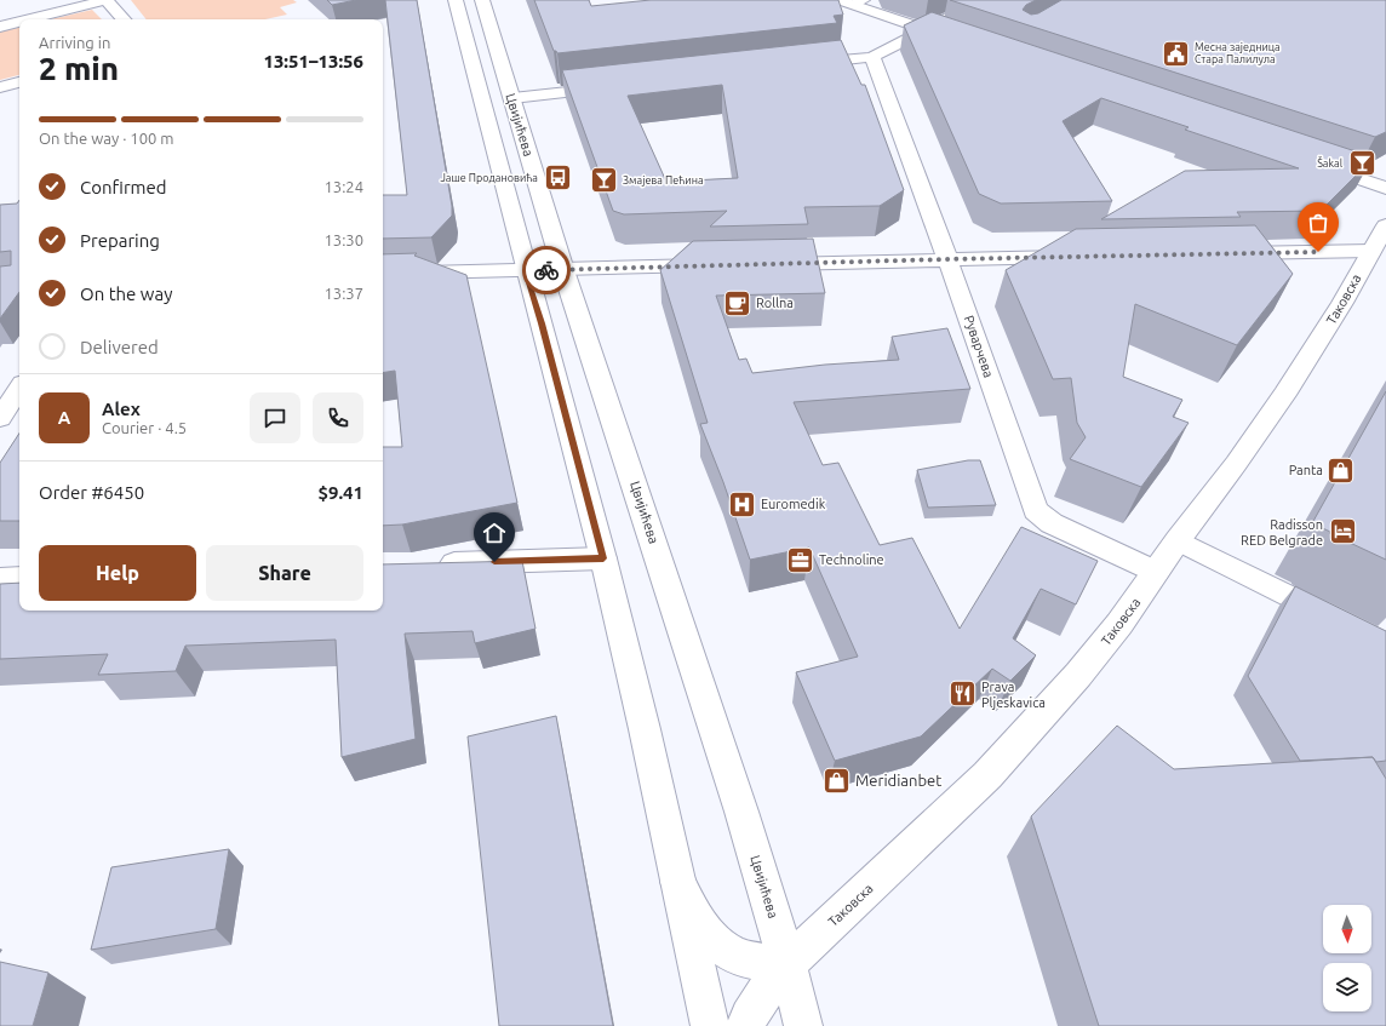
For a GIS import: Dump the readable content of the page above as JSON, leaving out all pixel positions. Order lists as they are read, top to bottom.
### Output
{
  "streets": {
    "main road": ["Цвијићева", "Таковска", "Руварчева"]
  },
  "crossings": [
    ["Цвијићева", "Таковска"],
    ["Таковска", "Руварчева"]
  ],
  "places": {
    "public building": ["Месна заједница Стара Палилула"],
    "bar": ["Šakal", "Змајева Пећина"],
    "bus stop": ["Јаше Продановића"],
    "cafe": ["Rollna"],
    "shop": ["Panta", "Meridianbet"],
    "hospital": ["Euromedik"],
    "hotel": ["Radisson RED Belgrade"],
    "office": ["Technoline"],
    "restaurant": ["Prava Pljeskavica"]
  },
  "north": "bottom",
  "page": {
    "heading": ["2 min", "Arriving in", "13:51–13:56"],
    "panel": [
      "Alex",
      "Courier · 4.5",
      "Order #6450",
      "$9.41"
    ],
    "bar": "On the way · 100 m",
    "list": [
      ["Confirmed", "13:24"],
      ["Preparing", "13:30"],
      ["On the way", "13:37"],
      "Delivered"
    ],
    "round": "A",
    "buttons": ["Help", "Share"]
  }
}
